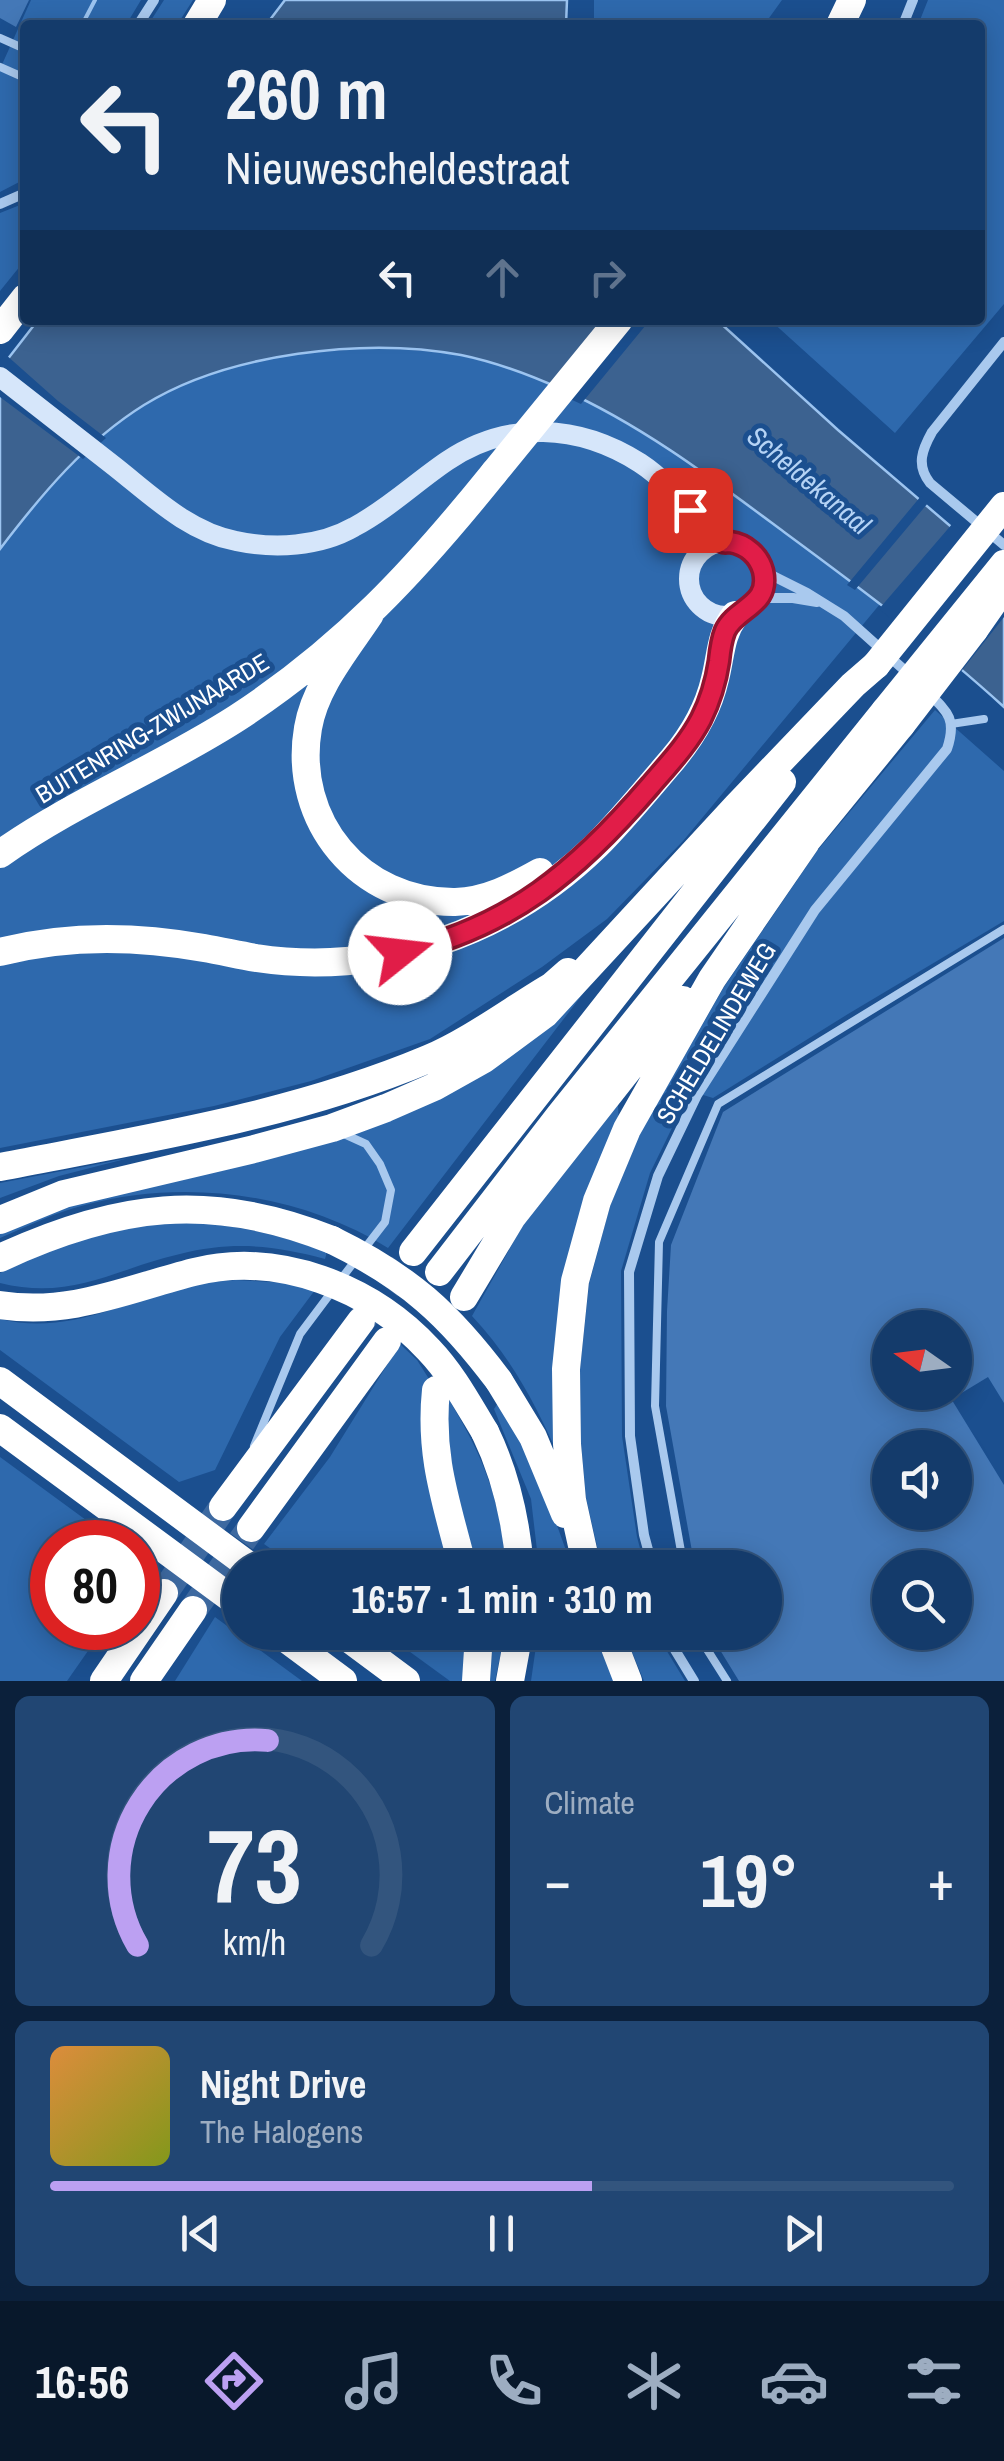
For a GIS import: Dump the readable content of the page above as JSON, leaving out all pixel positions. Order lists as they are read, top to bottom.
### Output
{
  "streets": {
    "highway": ["BUITENRING-ZWIJNAARDE"],
    "street": ["SCHELDELINDEWEG"]
  },
  "water": ["Scheldekanaal"],
  "north": "left",
  "page": {
    "turn": ["260 m", "Nieuwescheldestraat"],
    "limit": "80",
    "trip": "16:57 · 1 min · 310 m",
    "tile": "Climate",
    "heat": ["−", "19°", "+"],
    "song": ["Night Drive", "The Halogens"],
    "tabs": "16:56",
    "gauge": ["73", "km/h"]
  }
}
